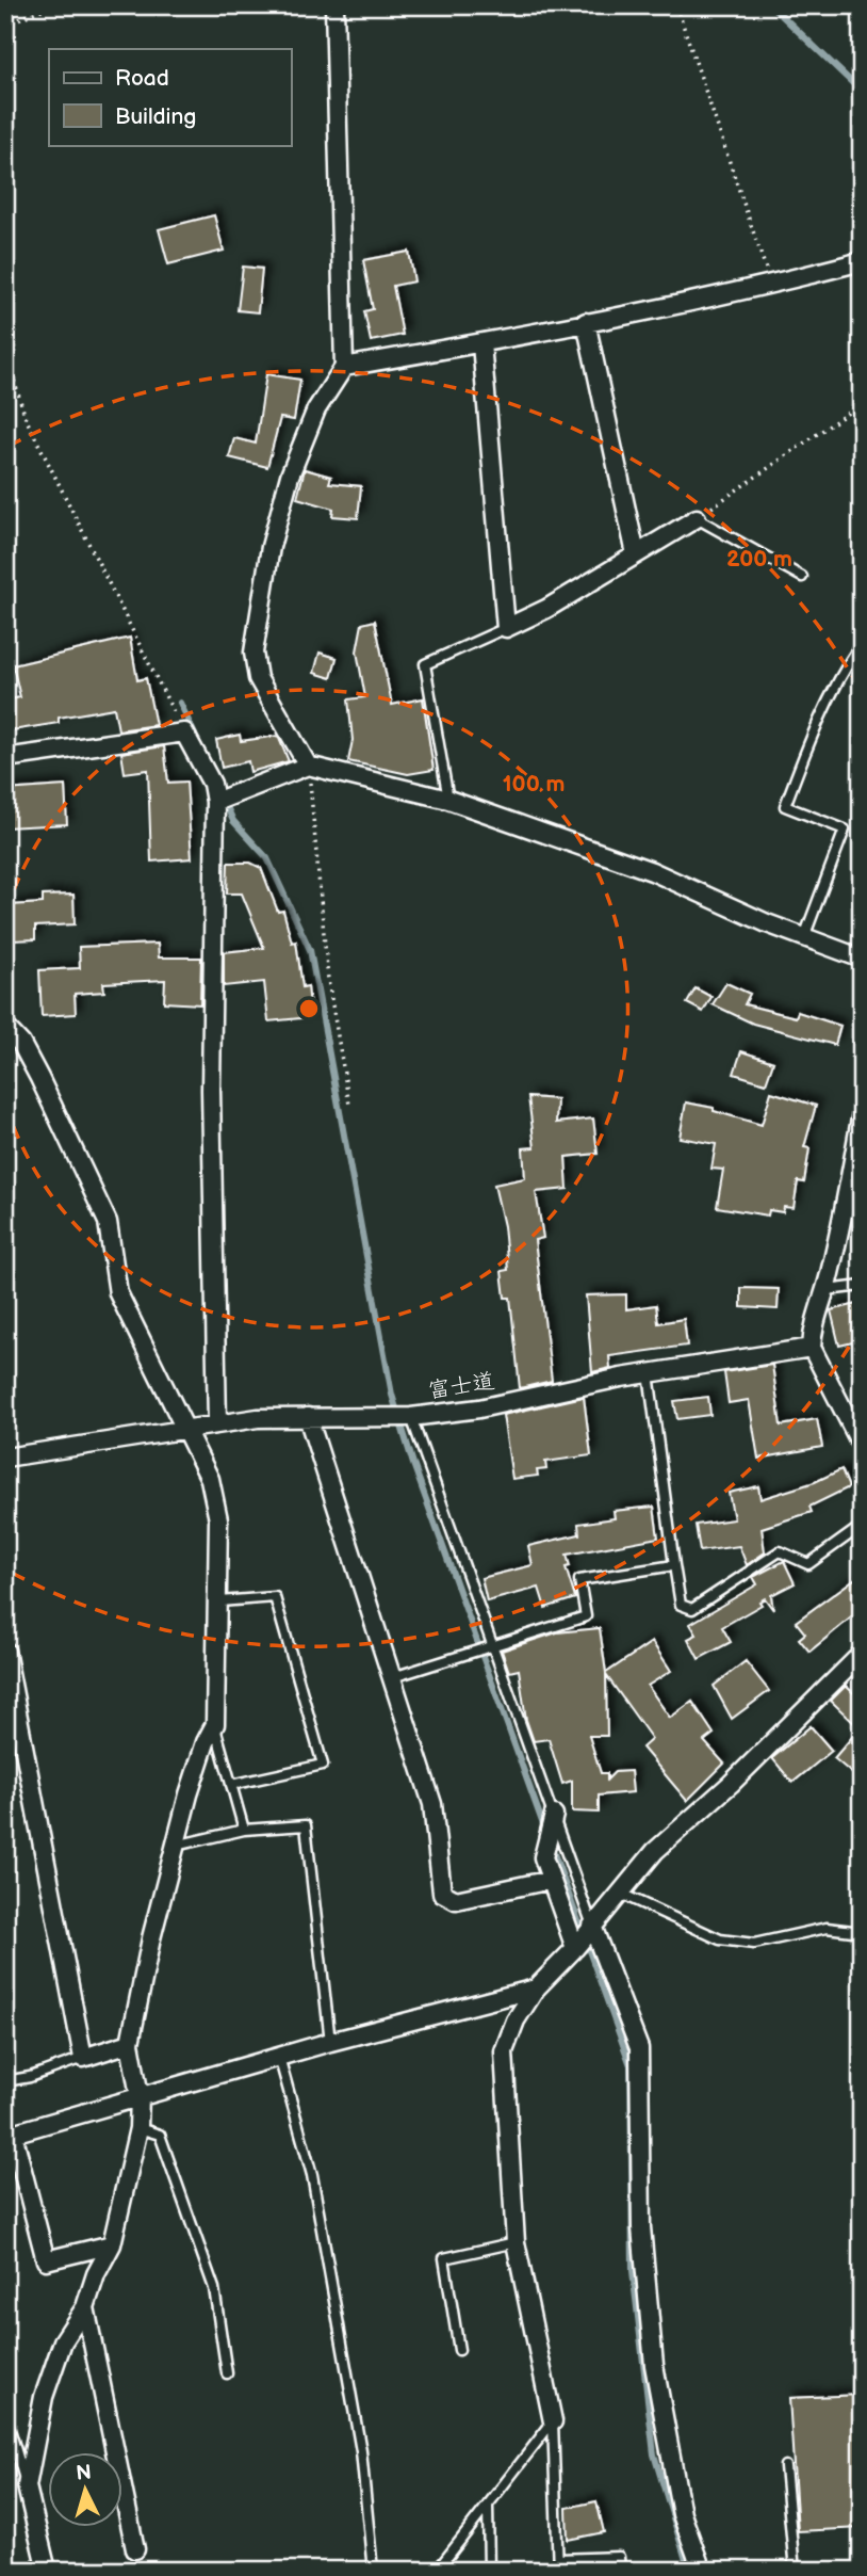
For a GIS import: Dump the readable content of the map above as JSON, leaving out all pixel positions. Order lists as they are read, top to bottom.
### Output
{
  "streets": {
    "street": ["富士道"]
  },
  "legend": ["Road", "Building"],
  "north": "top",
  "rings": ["200 m", "100 m"]
}
